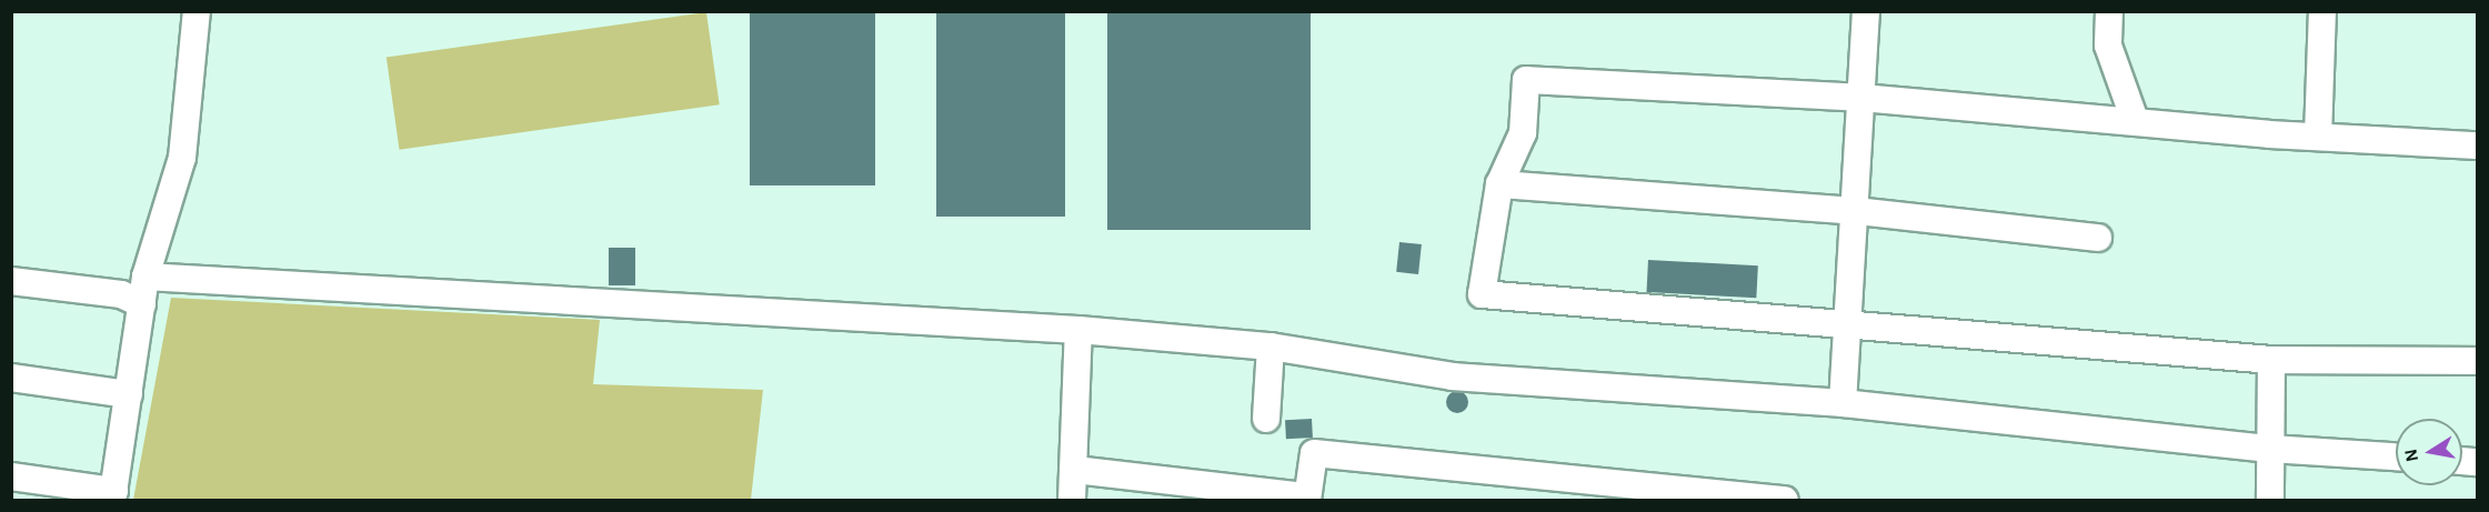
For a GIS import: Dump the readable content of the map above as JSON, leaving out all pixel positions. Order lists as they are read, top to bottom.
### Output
{
  "north": "left"
}
